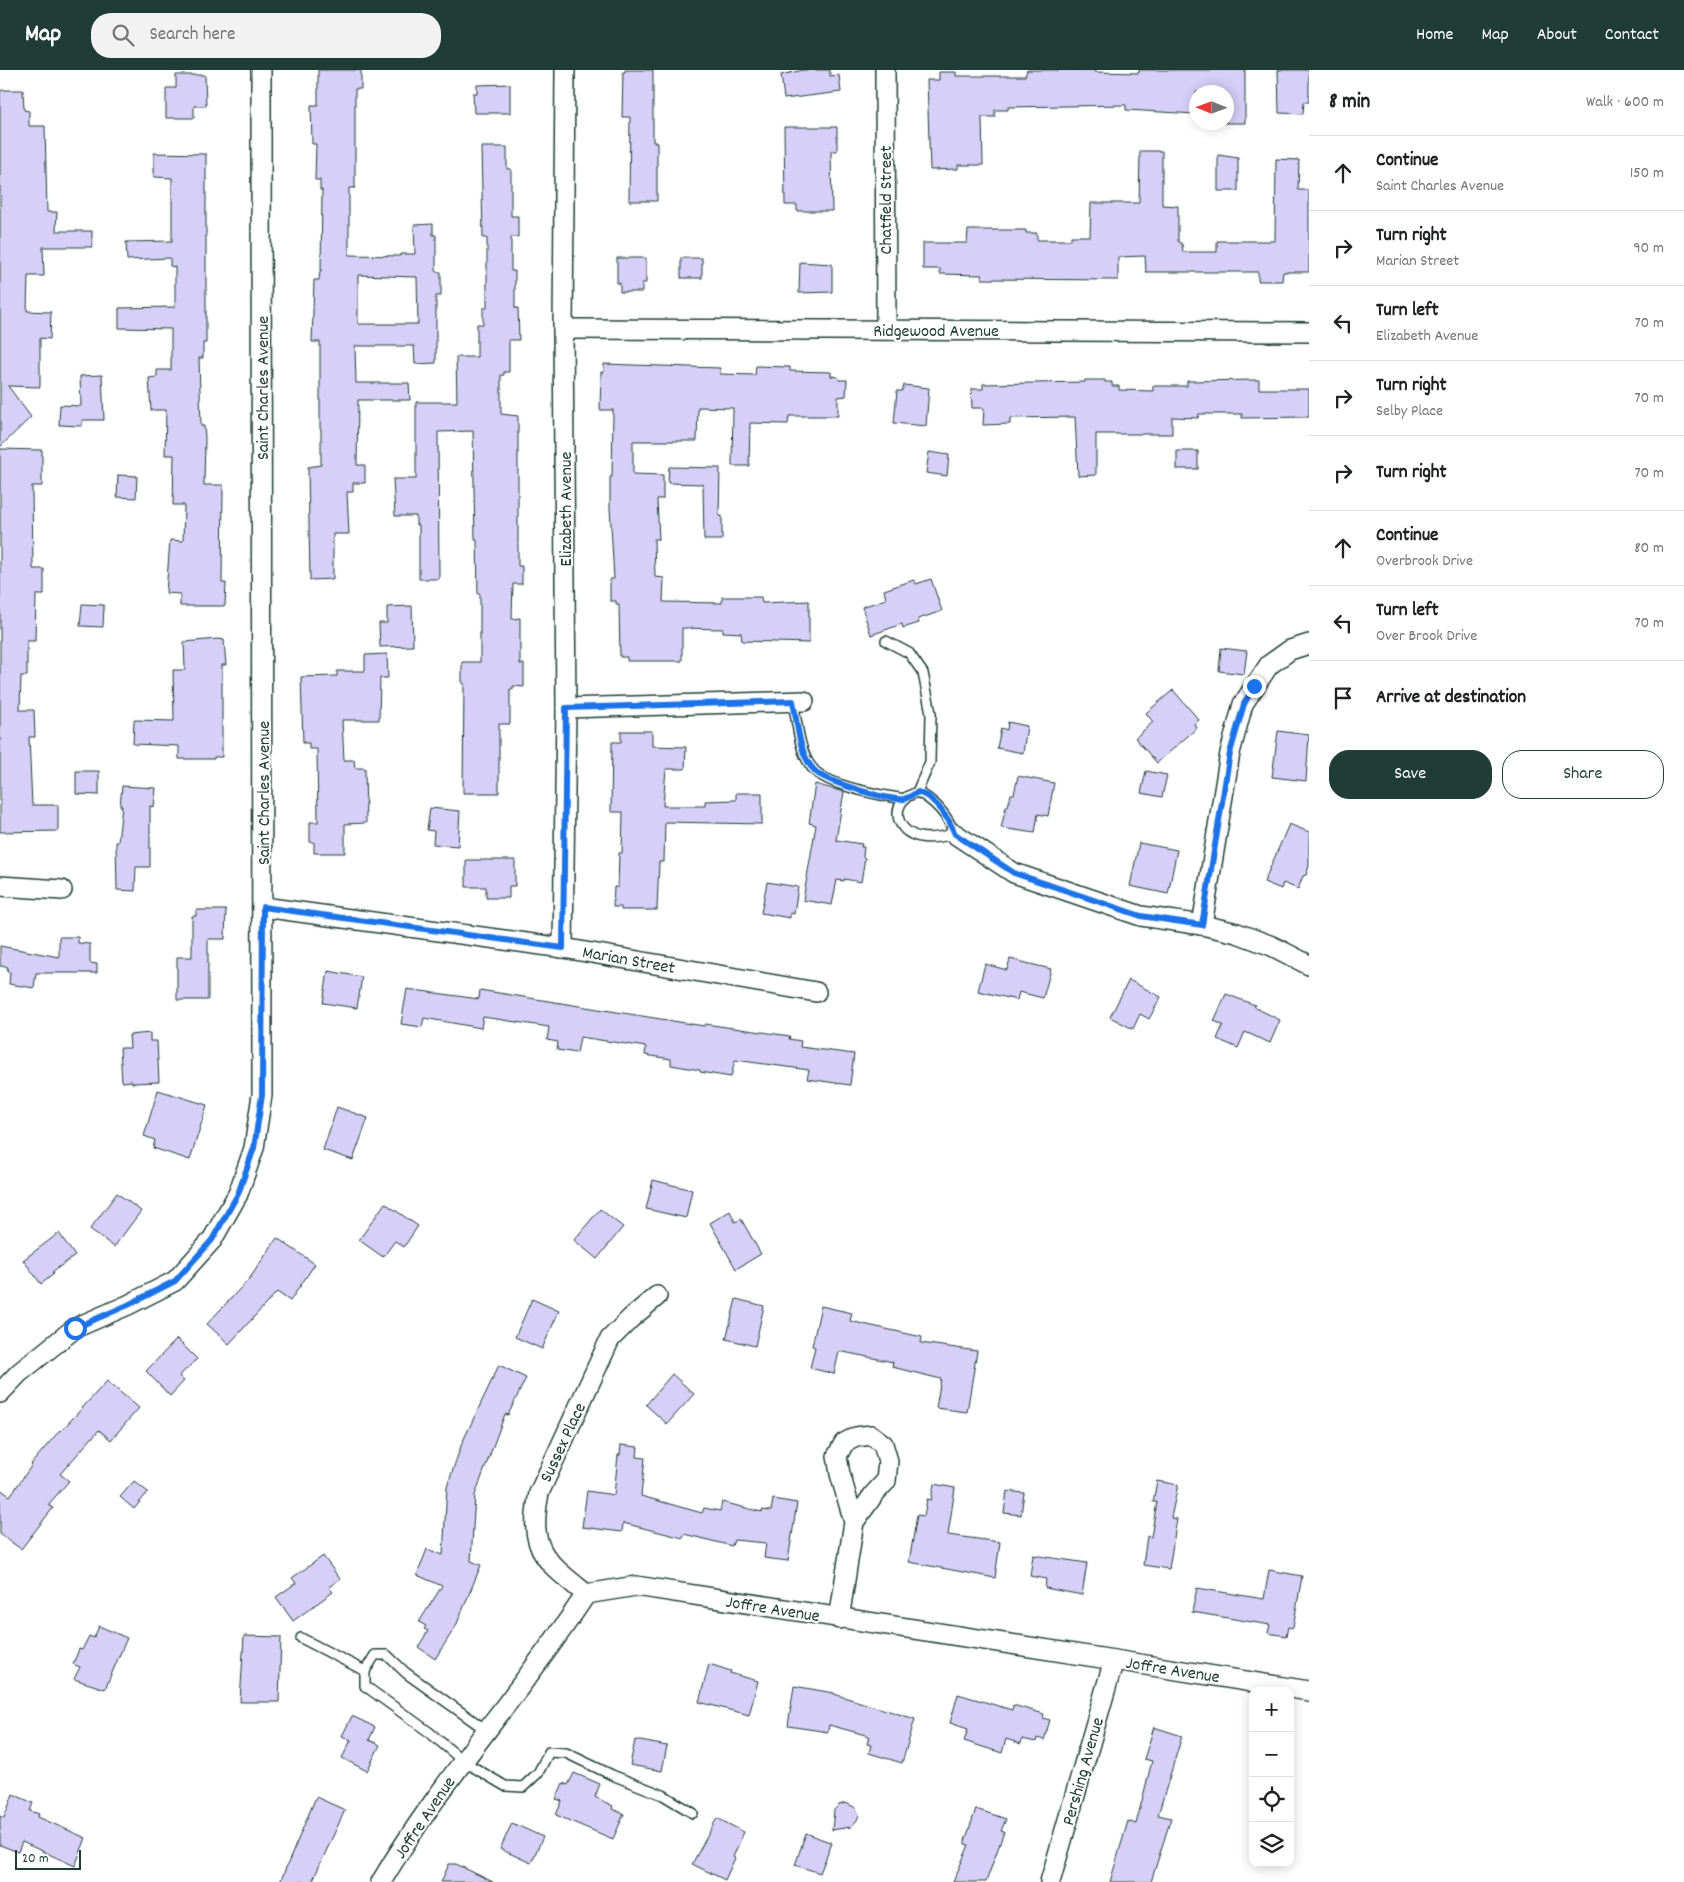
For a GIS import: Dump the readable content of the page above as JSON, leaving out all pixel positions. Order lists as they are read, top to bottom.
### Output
{
  "streets": {
    "street": [
      "Chatfield Street",
      "Ridgewood Avenue",
      "Saint Charles Avenue",
      "Elizabeth Avenue",
      "Marian Street",
      "Sussex Place",
      "Joffre Avenue",
      "Pershing Avenue"
    ]
  },
  "crossings": [
    ["Chatfield Street", "Ridgewood Avenue"],
    ["Ridgewood Avenue", "Elizabeth Avenue"],
    ["Saint Charles Avenue", "Marian Street"],
    ["Elizabeth Avenue", "Marian Street"],
    ["Sussex Place", "Joffre Avenue"],
    ["Joffre Avenue", "Pershing Avenue"]
  ],
  "scale_bar": "20 m",
  "north": "left",
  "page": {
    "header": "Map",
    "search": "Search here",
    "nav": [
      "Home",
      "Map",
      "About",
      "Contact"
    ],
    "heading": ["8 min", "Walk · 600 m"],
    "list": [
      ["Continue", "Saint Charles Avenue", "150 m"],
      ["Turn right", "Marian Street", "90 m"],
      ["Turn left", "Elizabeth Avenue", "70 m"],
      ["Turn right", "Selby Place", "70 m"],
      ["Turn right", "70 m"],
      ["Continue", "Overbrook Drive", "80 m"],
      ["Turn left", "Over Brook Drive", "70 m"],
      "Arrive at destination"
    ],
    "buttons": ["Save", "Share"],
    "map_buttons": ["+", "−"],
    "scale": "20 m"
  }
}
